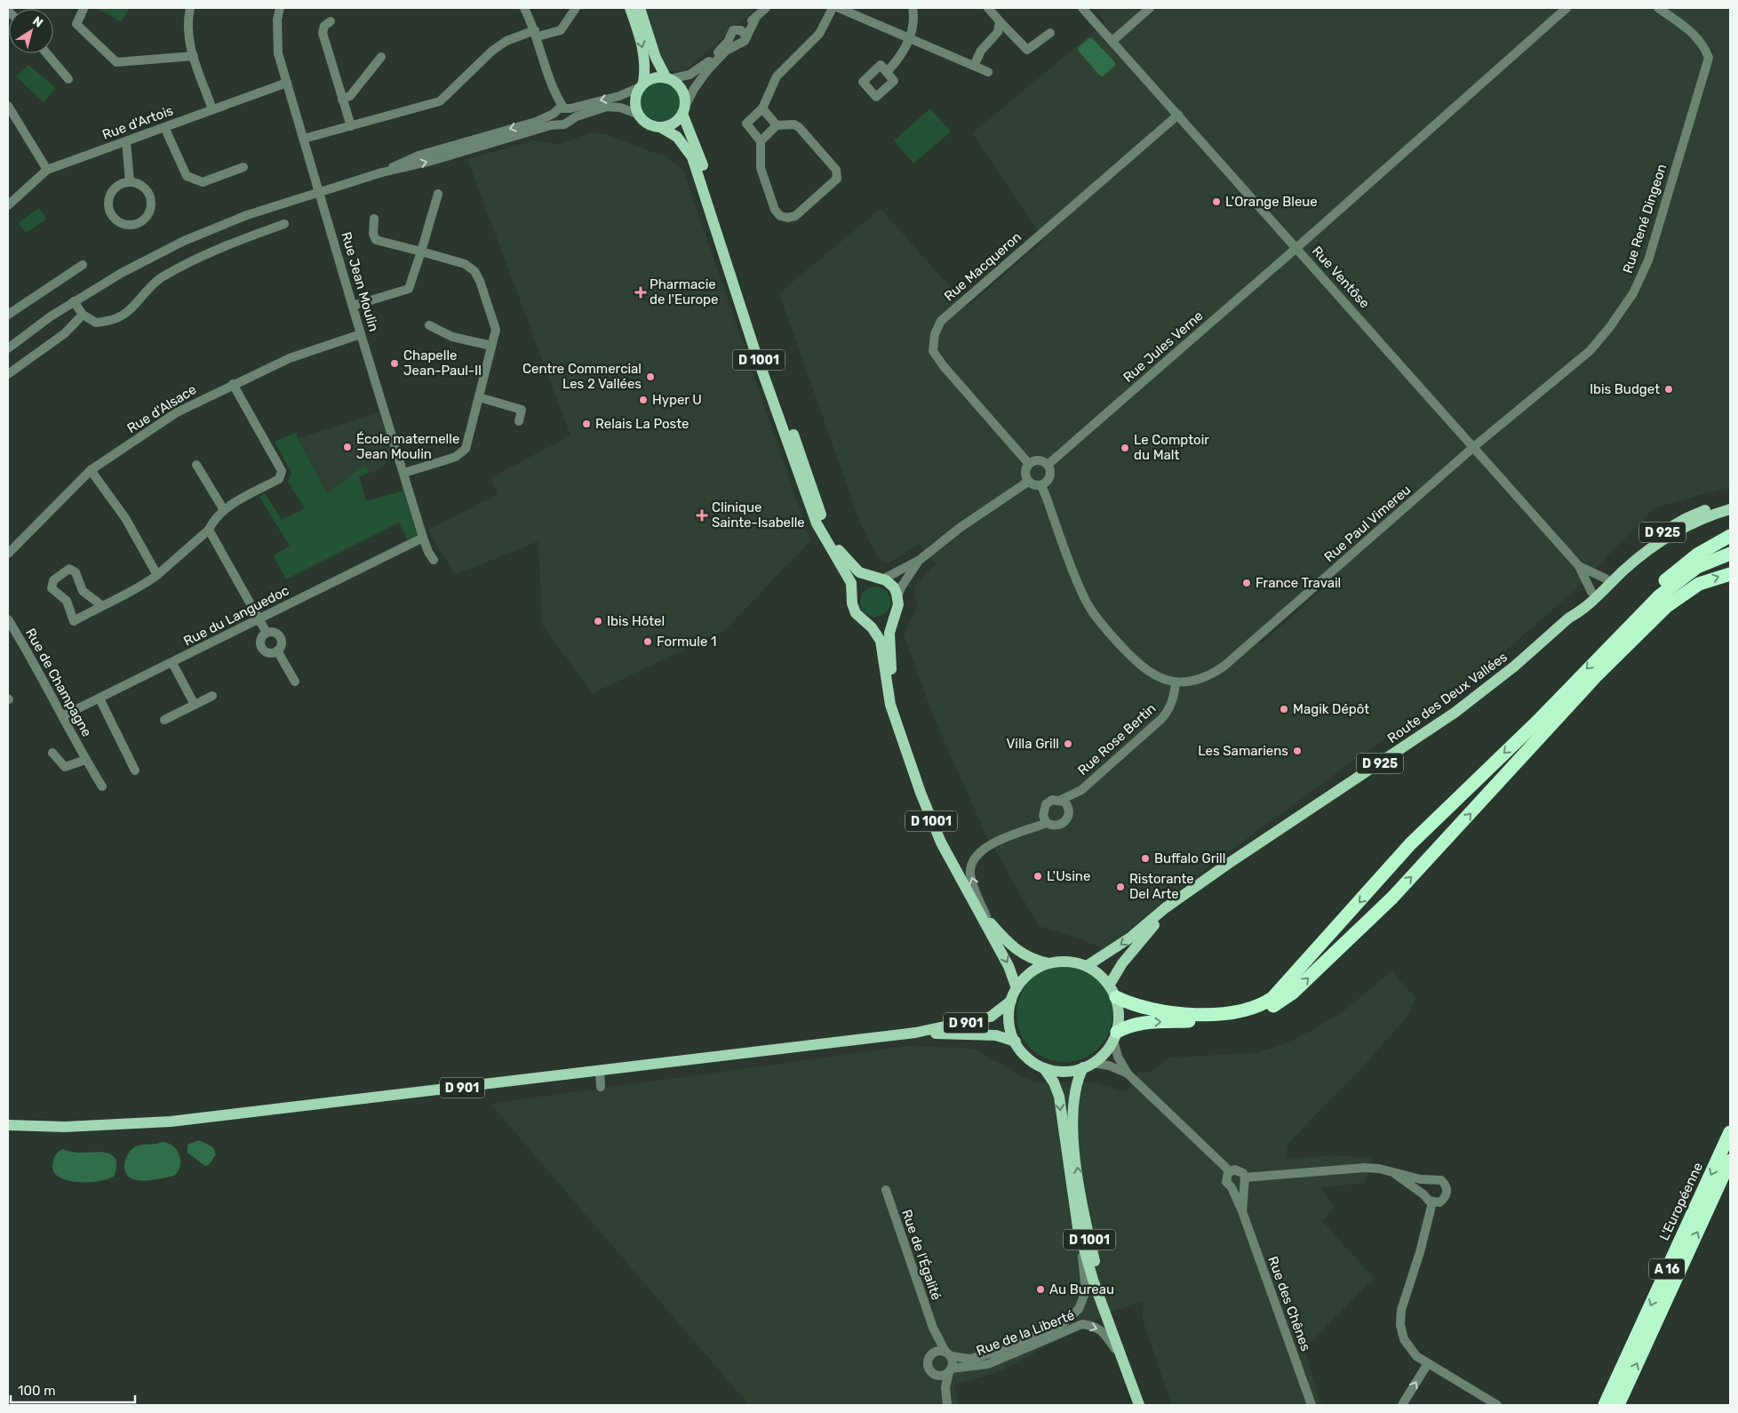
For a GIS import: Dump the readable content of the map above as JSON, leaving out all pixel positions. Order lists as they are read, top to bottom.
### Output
{
  "streets": {
    "highway": ["L'Européenne", "A 16"],
    "main road": [
      "D 1001",
      "D 925",
      "Route des Deux Vallées",
      "D 901"
    ],
    "street": [
      "Rue d'Artois",
      "Rue René Dingeon",
      "Rue Macqueron",
      "Rue Ventôse",
      "Rue Jean Moulin",
      "Rue Jules Verne",
      "Rue d'Alsace",
      "Rue Paul Vimereu",
      "Rue du Languedoc",
      "Rue de Champagne",
      "Rue Rose Bertin",
      "Rue de l'Égalité",
      "Rue des Chênes",
      "Rue de la Liberté"
    ]
  },
  "crossings": [
    ["Rue d'Artois", "Rue Jean Moulin"],
    ["Rue René Dingeon", "Rue Ventôse"],
    ["Rue René Dingeon", "Rue Paul Vimereu"],
    ["Rue Macqueron", "Rue Ventôse"],
    ["Rue Macqueron", "Rue Jules Verne"],
    ["Rue Macqueron", "Rue Paul Vimereu"],
    ["Rue Ventôse", "Rue Jules Verne"],
    ["Rue Ventôse", "Rue Paul Vimereu"],
    ["Rue Ventôse", "Route des Deux Vallées"],
    ["Rue Jean Moulin", "Rue d'Alsace"],
    ["Rue Jean Moulin", "Rue du Languedoc"],
    ["Rue Jules Verne", "Rue Paul Vimereu"],
    ["D 1001", "Route des Deux Vallées"],
    ["D 1001", "D 901"],
    ["D 1001", "Rue de la Liberté"],
    ["Rue Paul Vimereu", "Rue Rose Bertin"],
    ["Rue du Languedoc", "Rue de Champagne"],
    ["Route des Deux Vallées", "D 901"],
    ["Rue de l'Égalité", "Rue de la Liberté"]
  ],
  "one_way": ["Rue de la Liberté"],
  "places": {
    "other": [
      "L'Orange Bleue",
      "Chapelle Jean-Paul-II",
      "Centre Commercial Les 2 Vallées",
      "Ibis Budget",
      "Hyper U",
      "Relais La Poste",
      "École maternelle Jean Moulin",
      "Le Comptoir du Malt",
      "France Travail",
      "Ibis Hôtel",
      "Formule 1",
      "Magik Dépôt",
      "Villa Grill",
      "Les Samariens",
      "Buffalo Grill",
      "L'Usine",
      "Ristorante Del Arte",
      "Au Bureau"
    ],
    "health": ["Pharmacie de l'Europe", "Clinique Sainte-Isabelle"]
  },
  "scale_bar": "100 m",
  "north": "top right"
}
